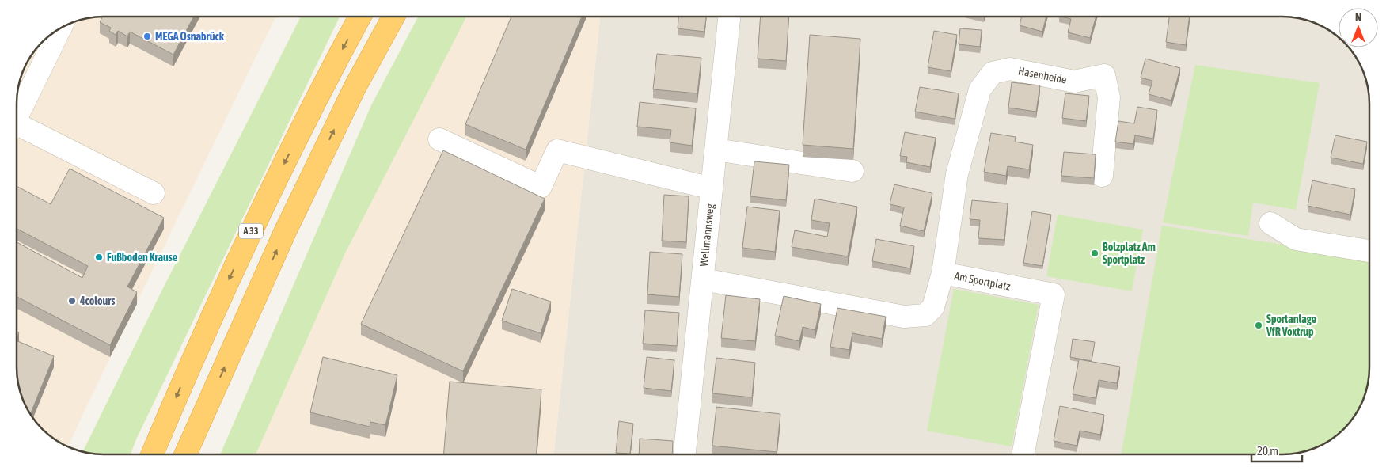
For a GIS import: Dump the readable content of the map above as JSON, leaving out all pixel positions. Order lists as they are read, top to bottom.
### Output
{
  "streets": {
    "highway": ["A 33"],
    "street": ["Hasenheide", "Wellmannsweg", "Am Sportplatz"]
  },
  "crossings": [
    ["Hasenheide", "Am Sportplatz"],
    ["Wellmannsweg", "Am Sportplatz"]
  ],
  "places": [
    "MEGA Osnabrück",
    "Bolzplatz Am Sportplatz",
    "Fußboden Krause",
    "4colours",
    "Sportanlage VfR Voxtrup"
  ],
  "scale_bar": "20 m",
  "north": "top"
}
